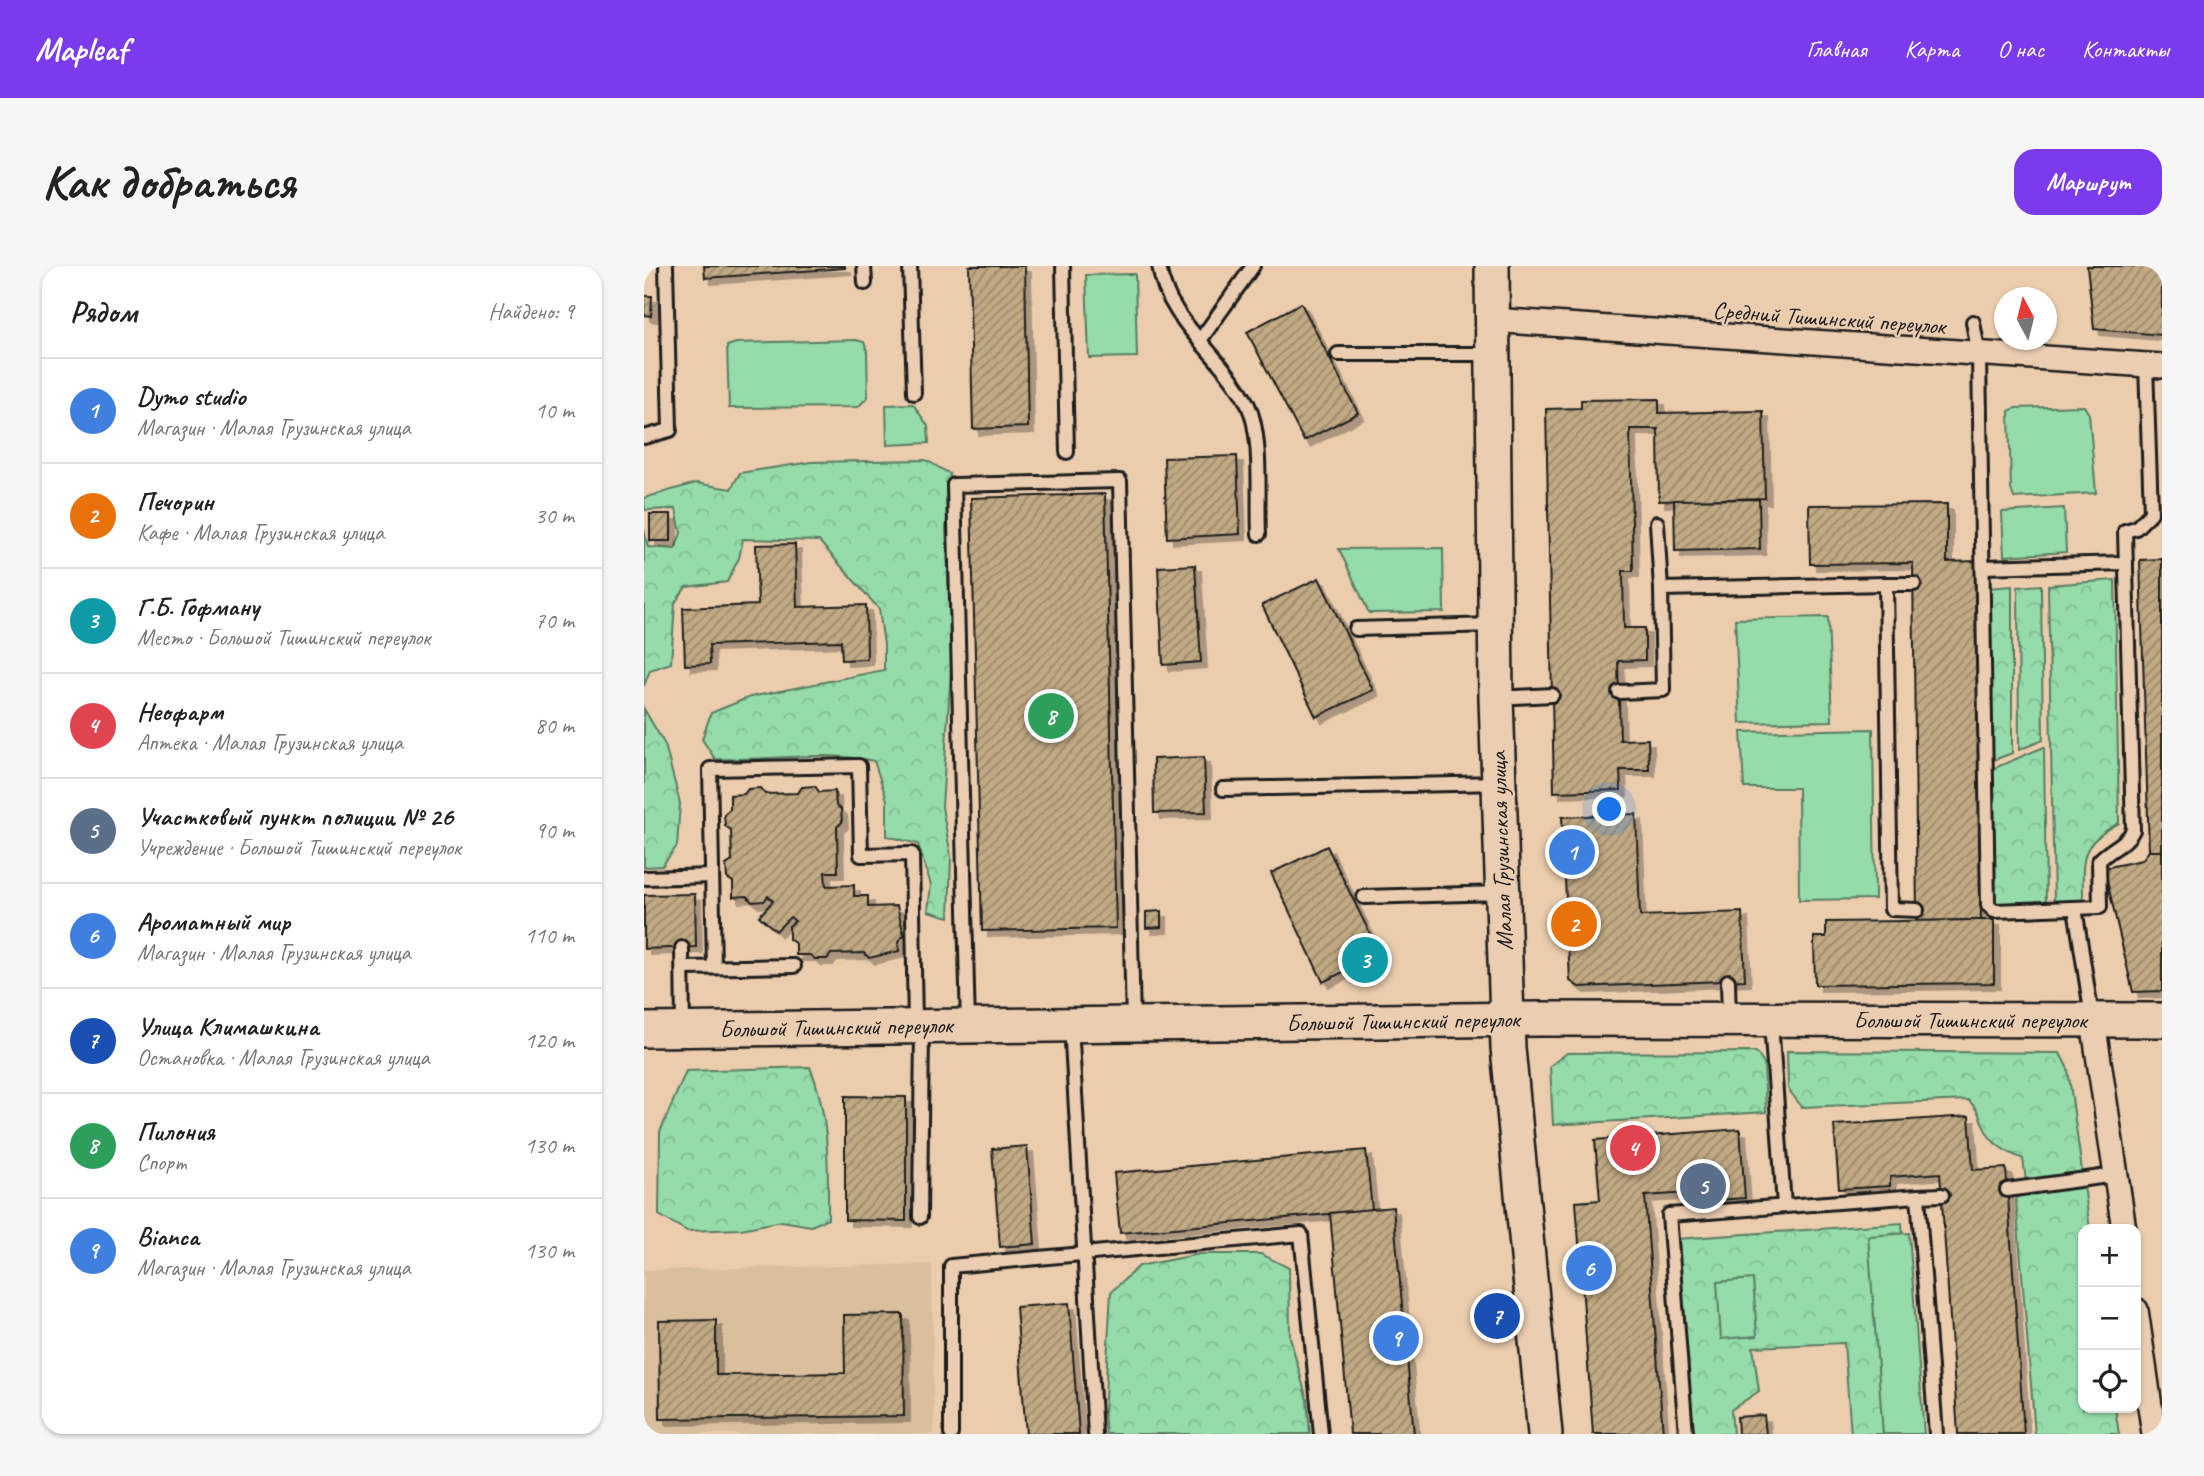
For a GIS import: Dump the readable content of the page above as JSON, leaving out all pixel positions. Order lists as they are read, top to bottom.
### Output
{
  "streets": {
    "street": ["Средний Тишинский переулок", "Малая Грузинская улица", "Большой Тишинский переулок"]
  },
  "crossings": [
    ["Средний Тишинский переулок", "Малая Грузинская улица"],
    ["Малая Грузинская улица", "Большой Тишинский переулок"]
  ],
  "north": "top",
  "page": {
    "header": "Mapleaf",
    "nav": [
      "Главная",
      "Карта",
      "О нас",
      "Контакты"
    ],
    "buttons": "Маршрут",
    "title": "Как добраться",
    "heading": ["Рядом", "Найдено: 9"],
    "list": [
      {
        "mark": "1",
        "name": "Dymo studio",
        "note": "Магазин · Малая Грузинская улица",
        "value": "10 m"
      },
      {
        "mark": "2",
        "name": "Печорин",
        "note": "Кафе · Малая Грузинская улица",
        "value": "30 m"
      },
      {
        "mark": "3",
        "name": "Г.Б. Гофману",
        "note": "Место · Большой Тишинский переулок",
        "value": "70 m"
      },
      {
        "mark": "4",
        "name": "Неофарм",
        "note": "Аптека · Малая Грузинская улица",
        "value": "80 m"
      },
      {
        "mark": "5",
        "name": "Участковый пункт полиции № 26",
        "note": "Учреждение · Большой Тишинский переулок",
        "value": "90 m"
      },
      {
        "mark": "6",
        "name": "Ароматный мир",
        "note": "Магазин · Малая Грузинская улица",
        "value": "110 m"
      },
      {
        "mark": "7",
        "name": "Улица Климашкина",
        "note": "Остановка · Малая Грузинская улица",
        "value": "120 m"
      },
      {
        "mark": "8",
        "name": "Пилония",
        "note": "Спорт",
        "value": "130 m"
      },
      {
        "mark": "9",
        "name": "Bianca",
        "note": "Магазин · Малая Грузинская улица",
        "value": "130 m"
      }
    ],
    "pins": [
      "8",
      "1",
      "2",
      "3",
      "4",
      "5",
      "6",
      "7",
      "9"
    ],
    "map_buttons": ["+", "−"]
  }
}
